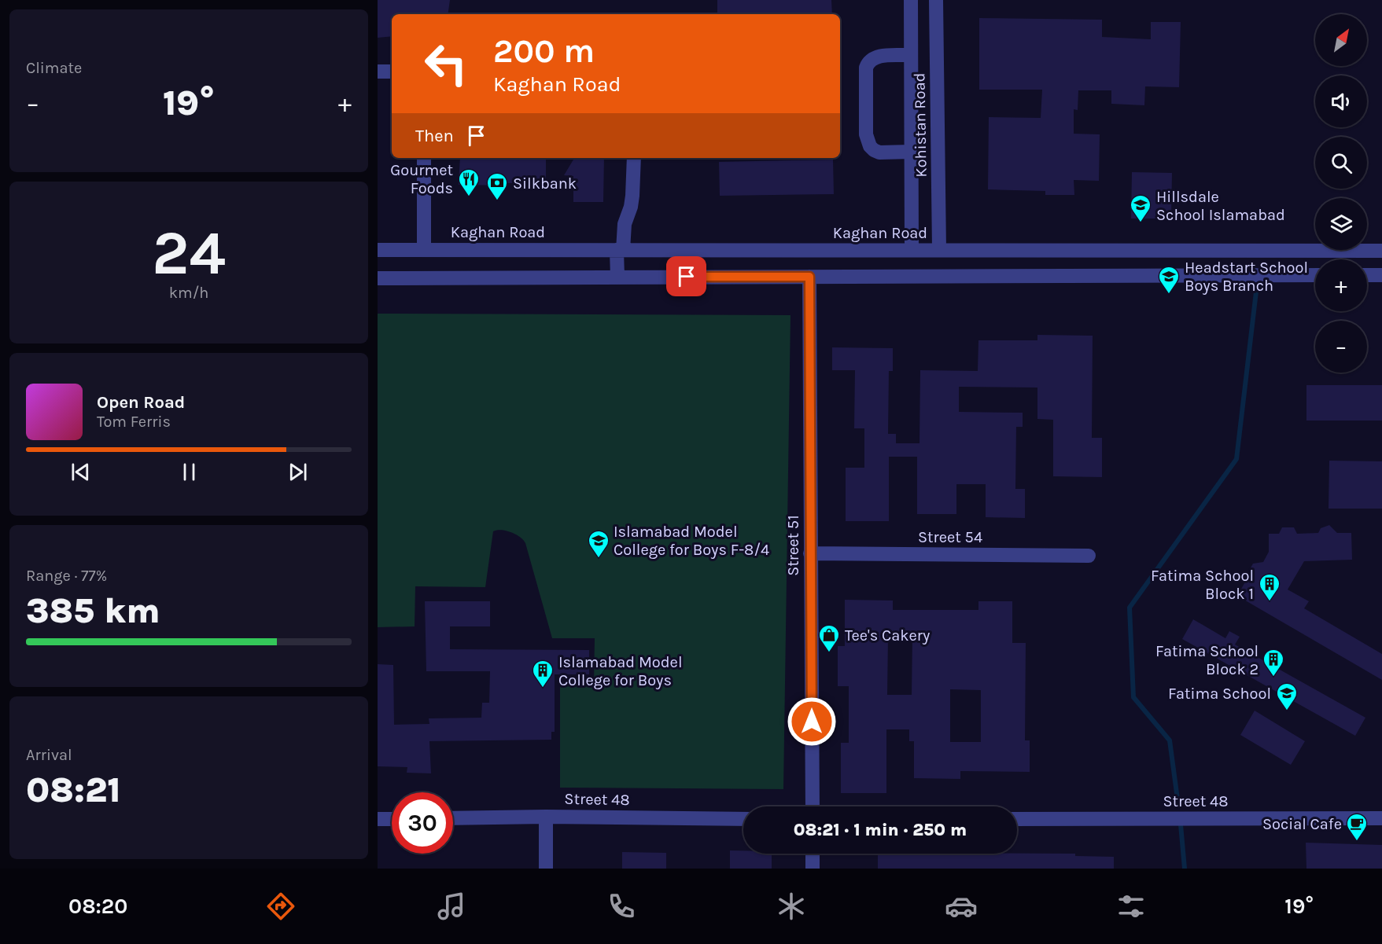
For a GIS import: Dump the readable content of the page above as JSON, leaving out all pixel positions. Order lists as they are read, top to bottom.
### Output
{
  "streets": {
    "street": [
      "Kohistan Road",
      "Kaghan Road",
      "Street 54",
      "Street 51",
      "Street 48"
    ]
  },
  "crossings": [
    ["Kohistan Road", "Kaghan Road"],
    ["Street 54", "Street 51"]
  ],
  "places": {
    "restaurant": ["Gourmet Foods"],
    "bank": ["Silkbank"],
    "school or university": [
      "Hillsdale School Islamabad",
      "Headstart School Boys Branch",
      "Islamabad Model College for Boys F-8/4",
      "Fatima School"
    ],
    "building": ["Fatima School Block 1", "Fatima School Block 2", "Islamabad Model College for Boys"],
    "shop": ["Tee's Cakery"],
    "cafe": ["Social Cafe"]
  },
  "north": "top right",
  "page": {
    "tile": [
      "Climate",
      ["24", "km/h"],
      ["Range · 77%", "385 km"],
      ["Arrival", "08:21"]
    ],
    "map_buttons": ["+", "−"],
    "turn": ["200 m", "Kaghan Road"],
    "heat": ["−", "19°", "+"],
    "then": "Then",
    "song": ["Open Road", "Tom Ferris"],
    "limit": "30",
    "trip": "08:21 · 1 min · 250 m",
    "tabs": ["08:20", "19°"]
  }
}
